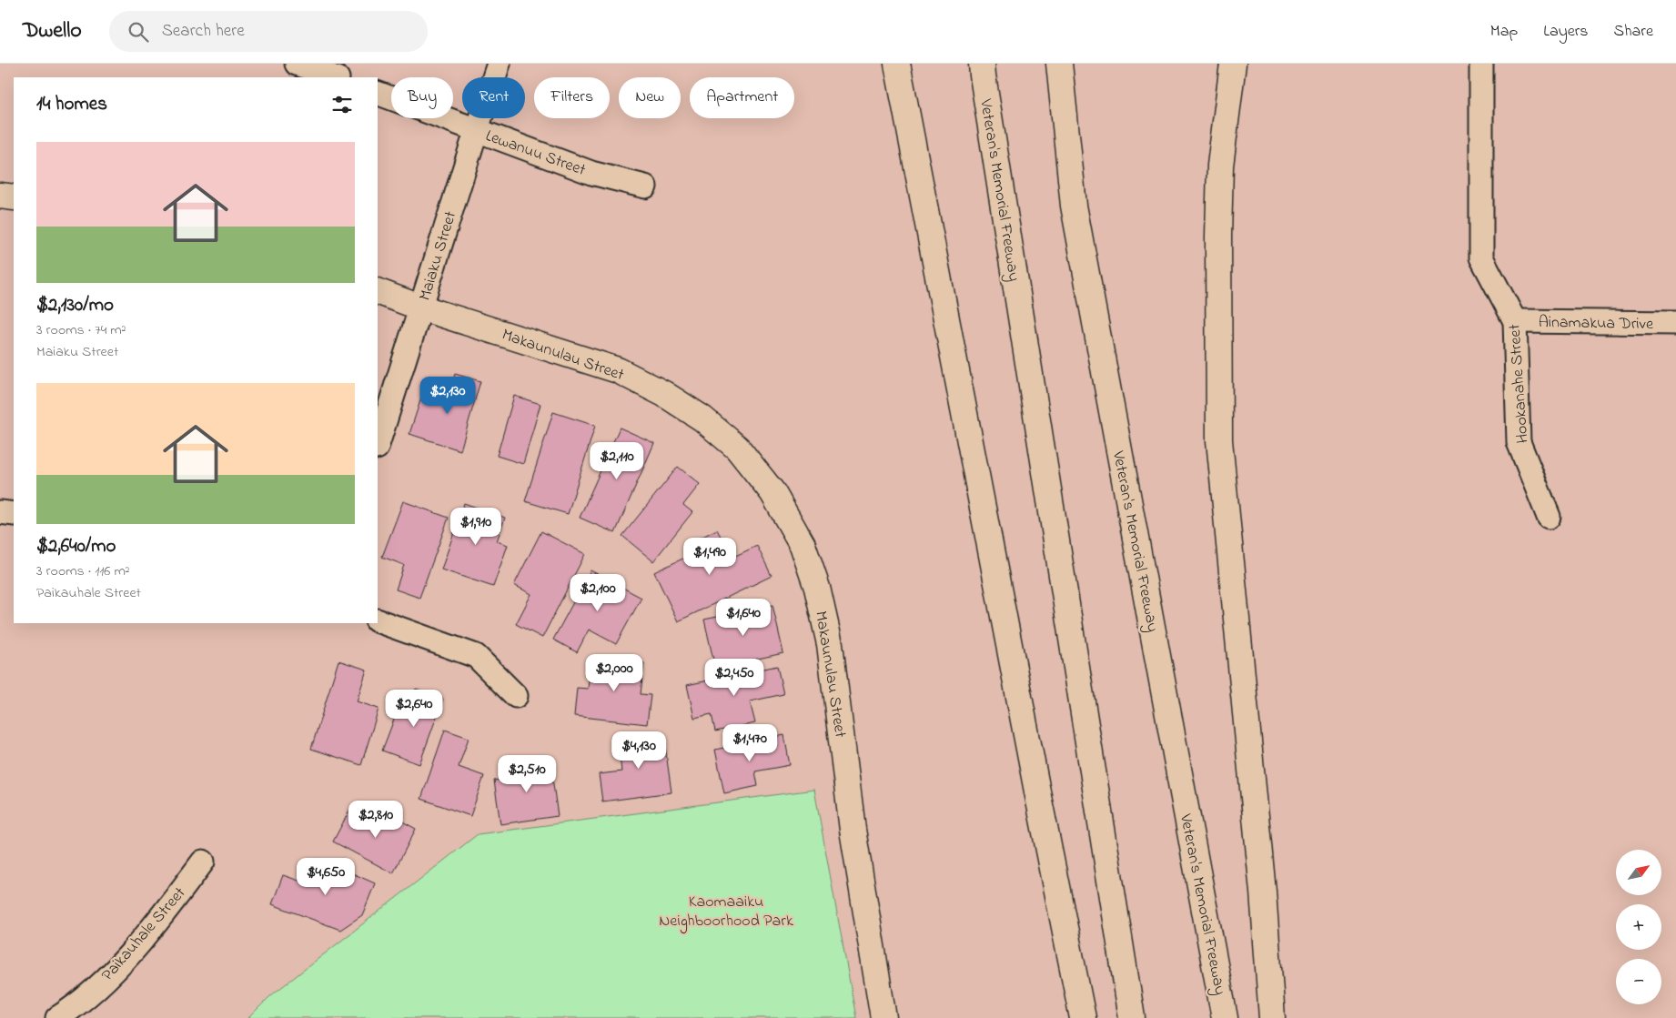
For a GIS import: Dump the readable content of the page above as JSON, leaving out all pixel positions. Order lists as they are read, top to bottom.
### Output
{
  "streets": {
    "main road": ["Veteran's Memorial Freeway", "Makaunulau Street"],
    "street": [
      "Lewanuu Street",
      "Maiaku Street",
      "Ainamakua Drive",
      "Hookanahe Street",
      "Paikauhale Street"
    ]
  },
  "crossings": [
    ["Lewanuu Street", "Maiaku Street"],
    ["Maiaku Street", "Makaunulau Street"],
    ["Ainamakua Drive", "Hookanahe Street"]
  ],
  "parks": ["Kaomaaiku Neighboorhood Park"],
  "north": "top right",
  "page": {
    "header": "Dwello",
    "search": "Search here",
    "nav": ["Map", "Layers", "Share"],
    "chip": [
      "Buy",
      "Rent",
      "Filters",
      "New",
      "Apartment"
    ],
    "heading": "14 homes",
    "list": [
      {
        "name": "$2,130/mo",
        "note": "3 rooms · 74 m² · Maiaku Street"
      },
      {
        "name": "$2,640/mo",
        "note": "3 rooms · 116 m² · Paikauhale Street"
      }
    ],
    "price": [
      "$2,130",
      "$2,110",
      "$1,910",
      "$1,490",
      "$2,100",
      "$1,640",
      "$2,000",
      "$2,450",
      "$2,640",
      "$1,470",
      "$4,130",
      "$2,510",
      "$2,810",
      "$4,650"
    ],
    "map_buttons": ["+", "−"]
  }
}
